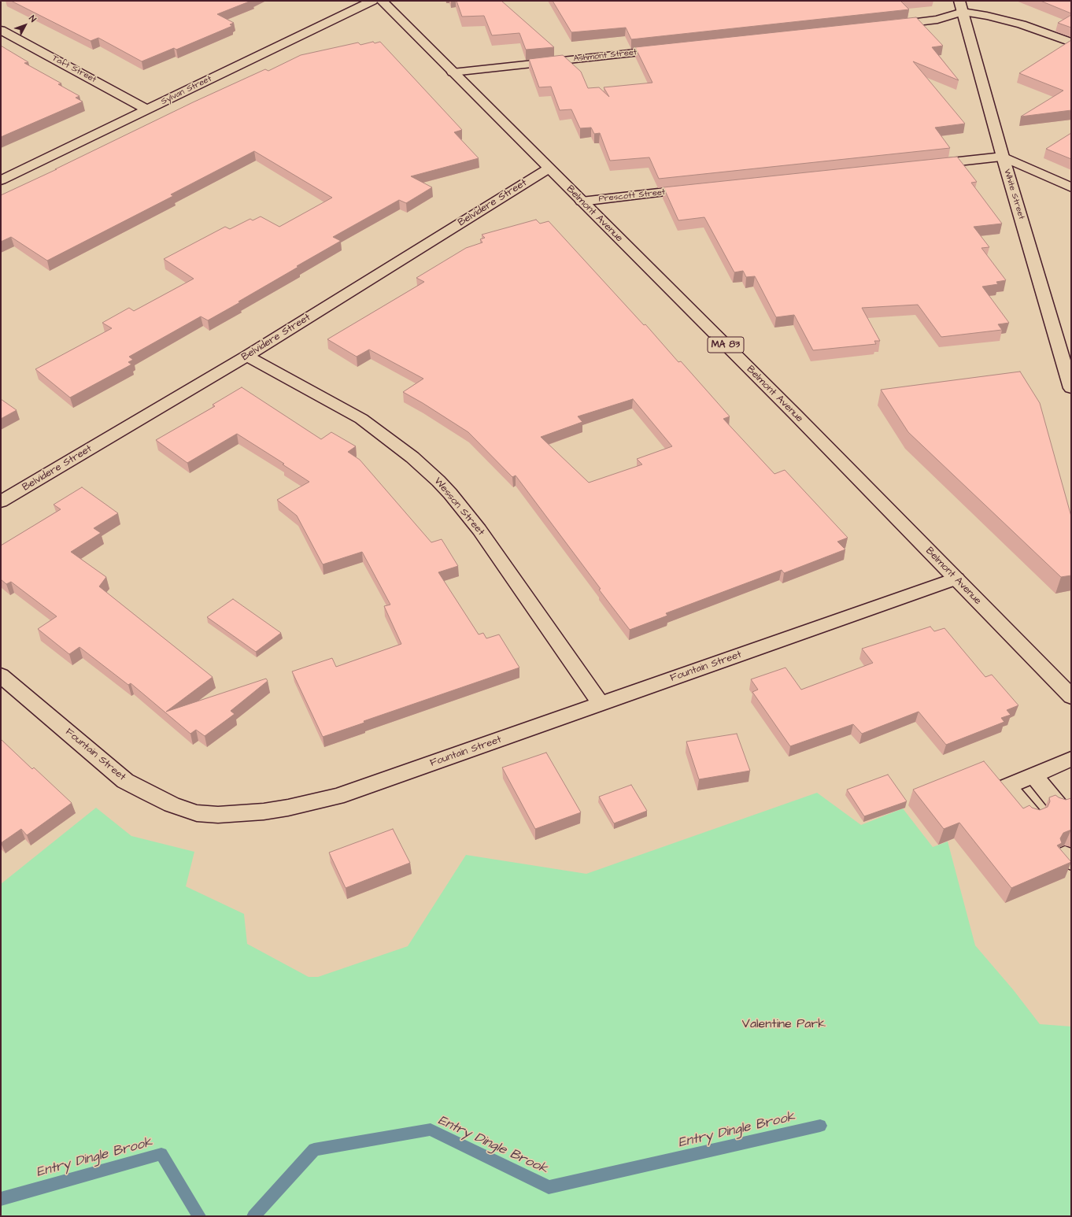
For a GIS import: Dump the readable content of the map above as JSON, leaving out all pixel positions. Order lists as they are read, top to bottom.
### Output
{
  "streets": {
    "street": [
      "Ashmont Street",
      "Taft Street",
      "Sylvan Street",
      "White Street",
      "Prescott Street",
      "Belvidere Street",
      "Belmont Avenue",
      "MA 83",
      "Wesson Street",
      "Fountain Street"
    ]
  },
  "crossings": [
    ["Ashmont Street", "Belmont Avenue"],
    ["Taft Street", "Sylvan Street"],
    ["Prescott Street", "Belmont Avenue"],
    ["Belvidere Street", "Belmont Avenue"],
    ["Belvidere Street", "Wesson Street"],
    ["Belmont Avenue", "Fountain Street"],
    ["Wesson Street", "Fountain Street"]
  ],
  "water": ["Entry Dingle Brook"],
  "parks": ["Valentine Park"],
  "north": "top right"
}
